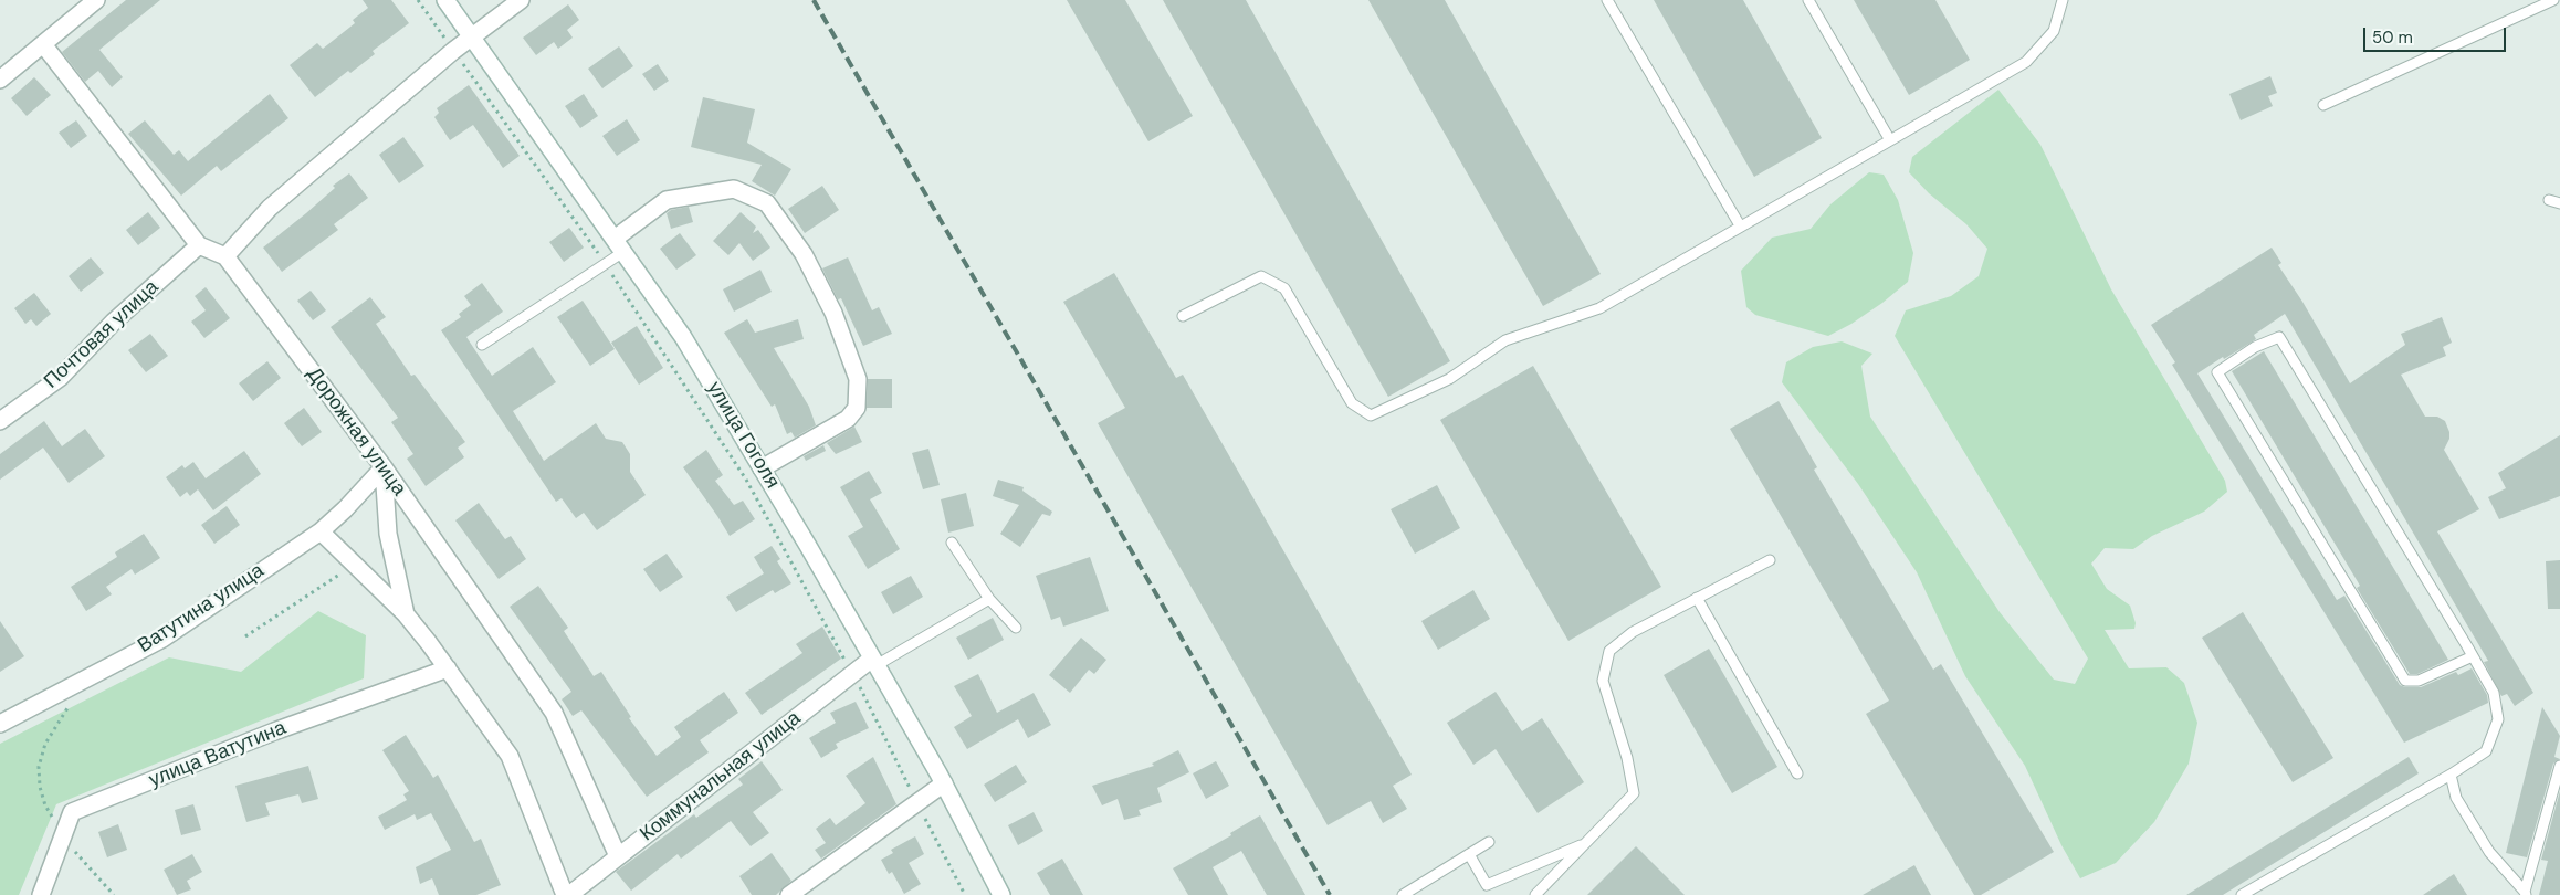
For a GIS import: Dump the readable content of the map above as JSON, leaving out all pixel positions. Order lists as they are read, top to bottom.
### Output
{
  "streets": {
    "street": [
      "Почтовая улица",
      "Дорожная улица",
      "улица Гоголя",
      "Ватутина улица",
      "улица Ватутина",
      "Коммунальная улица"
    ]
  },
  "crossings": [
    ["Дорожная улица", "Ватутина улица"],
    ["Дорожная улица", "Коммунальная улица"],
    ["улица Гоголя", "Коммунальная улица"]
  ],
  "scale_bar": "50 m"
}
